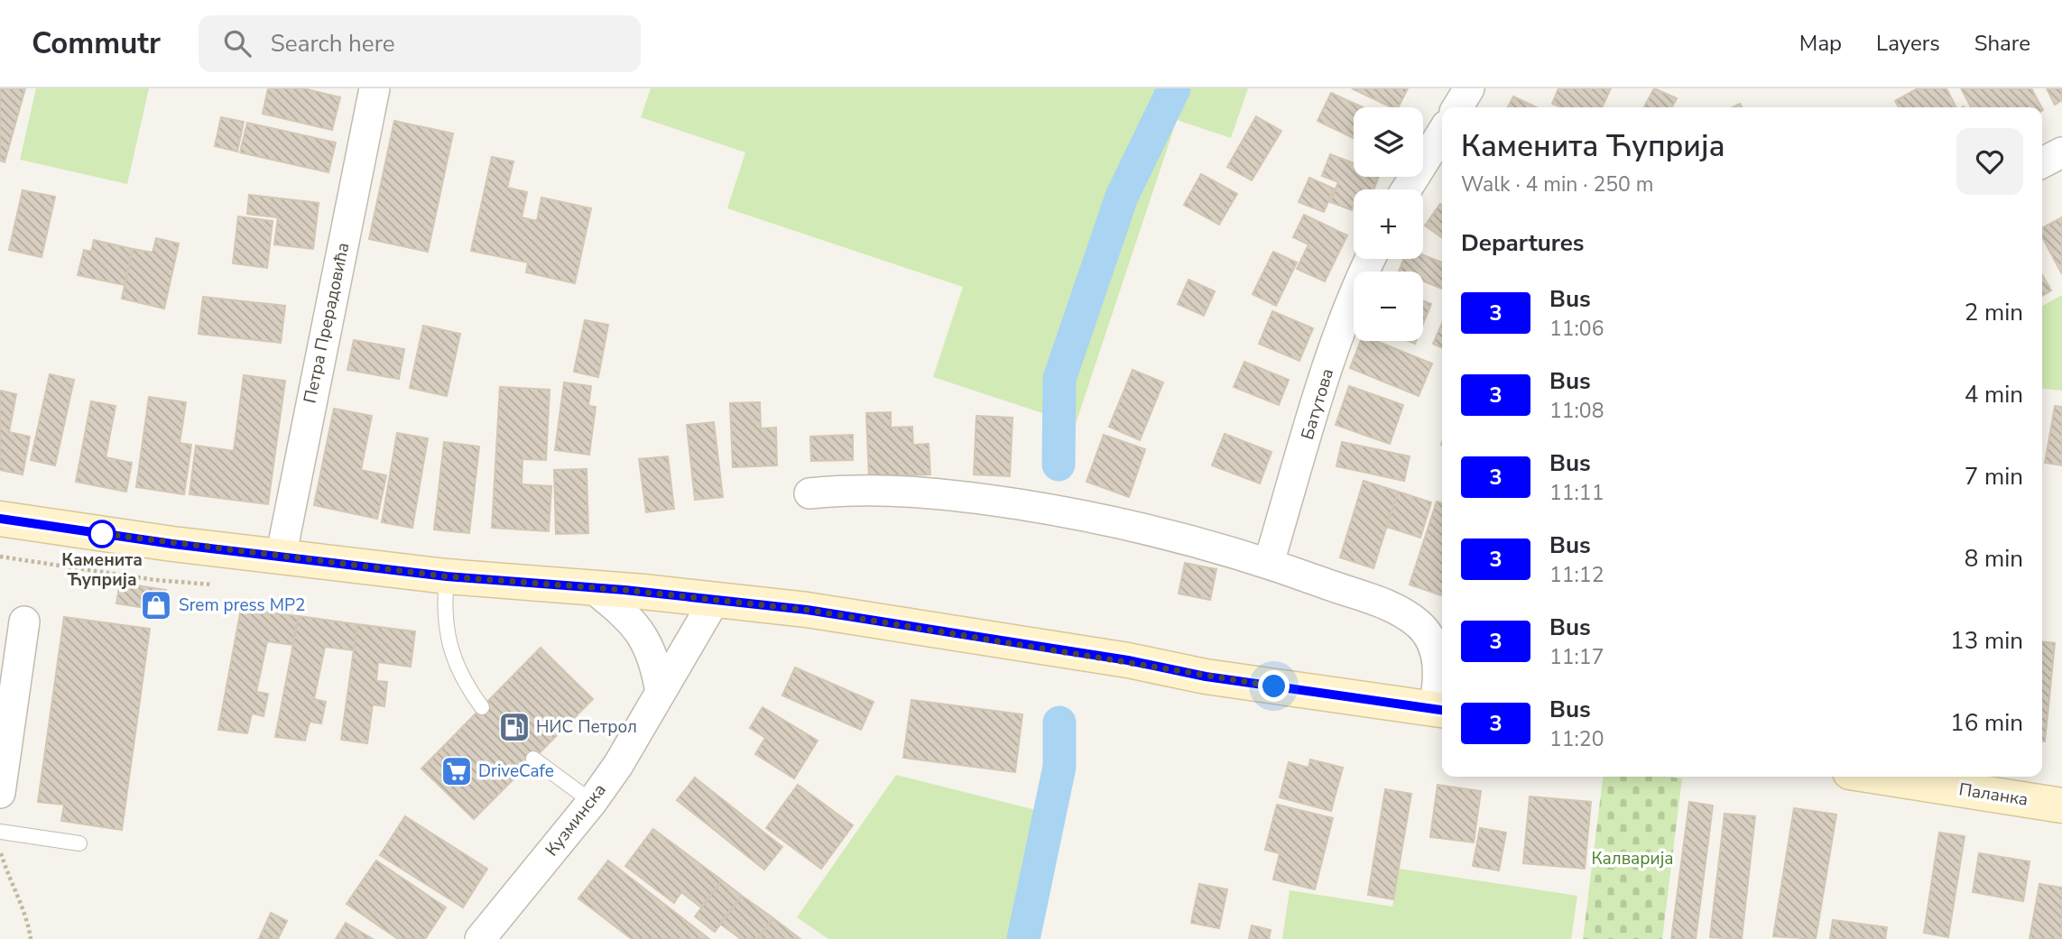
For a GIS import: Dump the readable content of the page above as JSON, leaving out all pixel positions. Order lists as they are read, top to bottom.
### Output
{
  "streets": {
    "main road": ["Паланка"],
    "street": ["Петра Прерадовића", "Батутова", "Кузминска"]
  },
  "parks": ["Калварија"],
  "places": {
    "other": ["Каменита Ћуприја"],
    "shop": ["Srem press MP2"],
    "fuel station": ["НИС Петрол"],
    "supermarket": ["DriveCafe"]
  },
  "lines": ["bus line 3"],
  "page": {
    "header": "Commutr",
    "search": "Search here",
    "nav": ["Map", "Layers", "Share"],
    "map_buttons": ["+", "−"],
    "heading": [
      ["Каменита Ћуприја", "Walk · 4 min · 250 m"],
      "Departures"
    ],
    "list": [
      {
        "mark": "3",
        "name": "Bus",
        "note": "11:06",
        "value": "2 min"
      },
      {
        "mark": "3",
        "name": "Bus",
        "note": "11:08",
        "value": "4 min"
      },
      {
        "mark": "3",
        "name": "Bus",
        "note": "11:11",
        "value": "7 min"
      },
      {
        "mark": "3",
        "name": "Bus",
        "note": "11:12",
        "value": "8 min"
      },
      {
        "mark": "3",
        "name": "Bus",
        "note": "11:17",
        "value": "13 min"
      },
      {
        "mark": "3",
        "name": "Bus",
        "note": "11:20",
        "value": "16 min"
      }
    ]
  }
}
